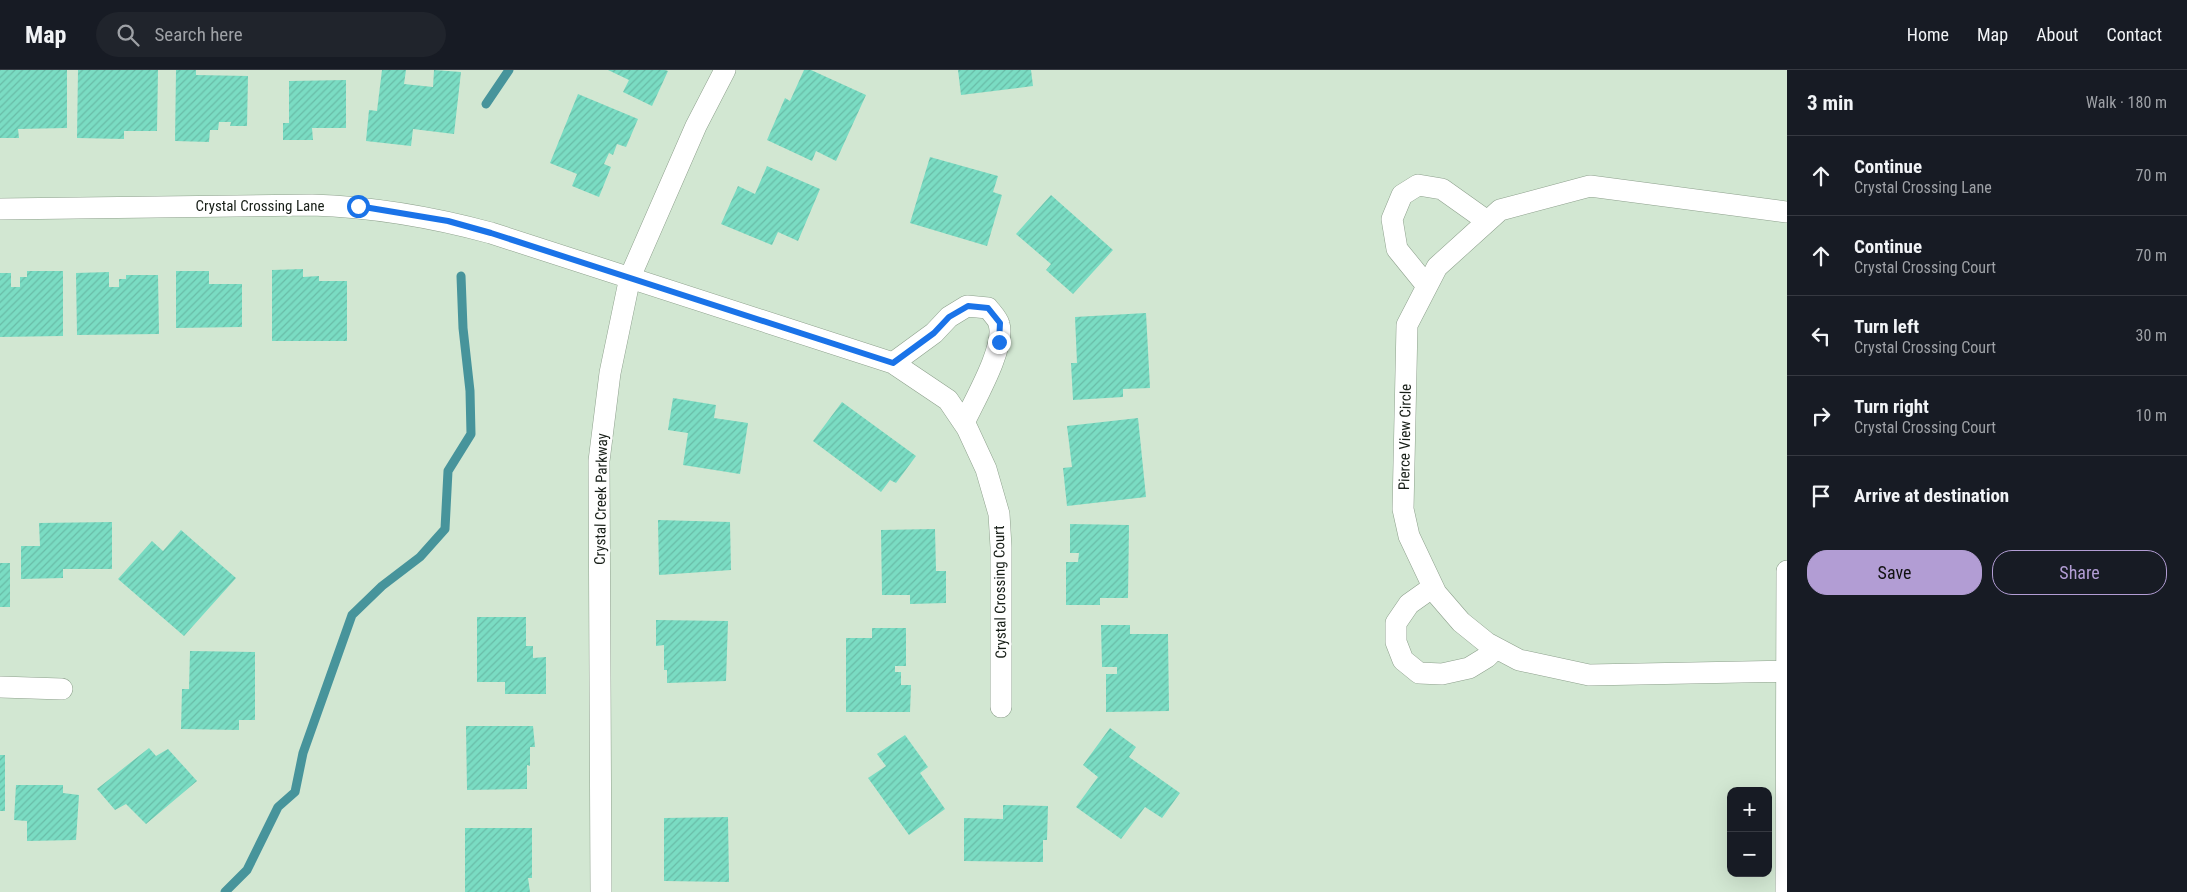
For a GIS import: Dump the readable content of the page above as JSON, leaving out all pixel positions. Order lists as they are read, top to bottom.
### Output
{
  "streets": {
    "street": [
      "Crystal Crossing Lane",
      "Pierce View Circle",
      "Crystal Creek Parkway",
      "Crystal Crossing Court"
    ]
  },
  "crossings": [
    ["Crystal Crossing Lane", "Crystal Creek Parkway"],
    ["Crystal Crossing Lane", "Crystal Crossing Court"],
    ["Crystal Creek Parkway", "Crystal Crossing Court"]
  ],
  "page": {
    "header": "Map",
    "search": "Search here",
    "nav": [
      "Home",
      "Map",
      "About",
      "Contact"
    ],
    "heading": ["3 min", "Walk · 180 m"],
    "list": [
      ["Continue", "Crystal Crossing Lane", "70 m"],
      ["Continue", "Crystal Crossing Court", "70 m"],
      ["Turn left", "Crystal Crossing Court", "30 m"],
      ["Turn right", "Crystal Crossing Court", "10 m"],
      "Arrive at destination"
    ],
    "buttons": ["Save", "Share"],
    "map_buttons": ["+", "−"]
  }
}
